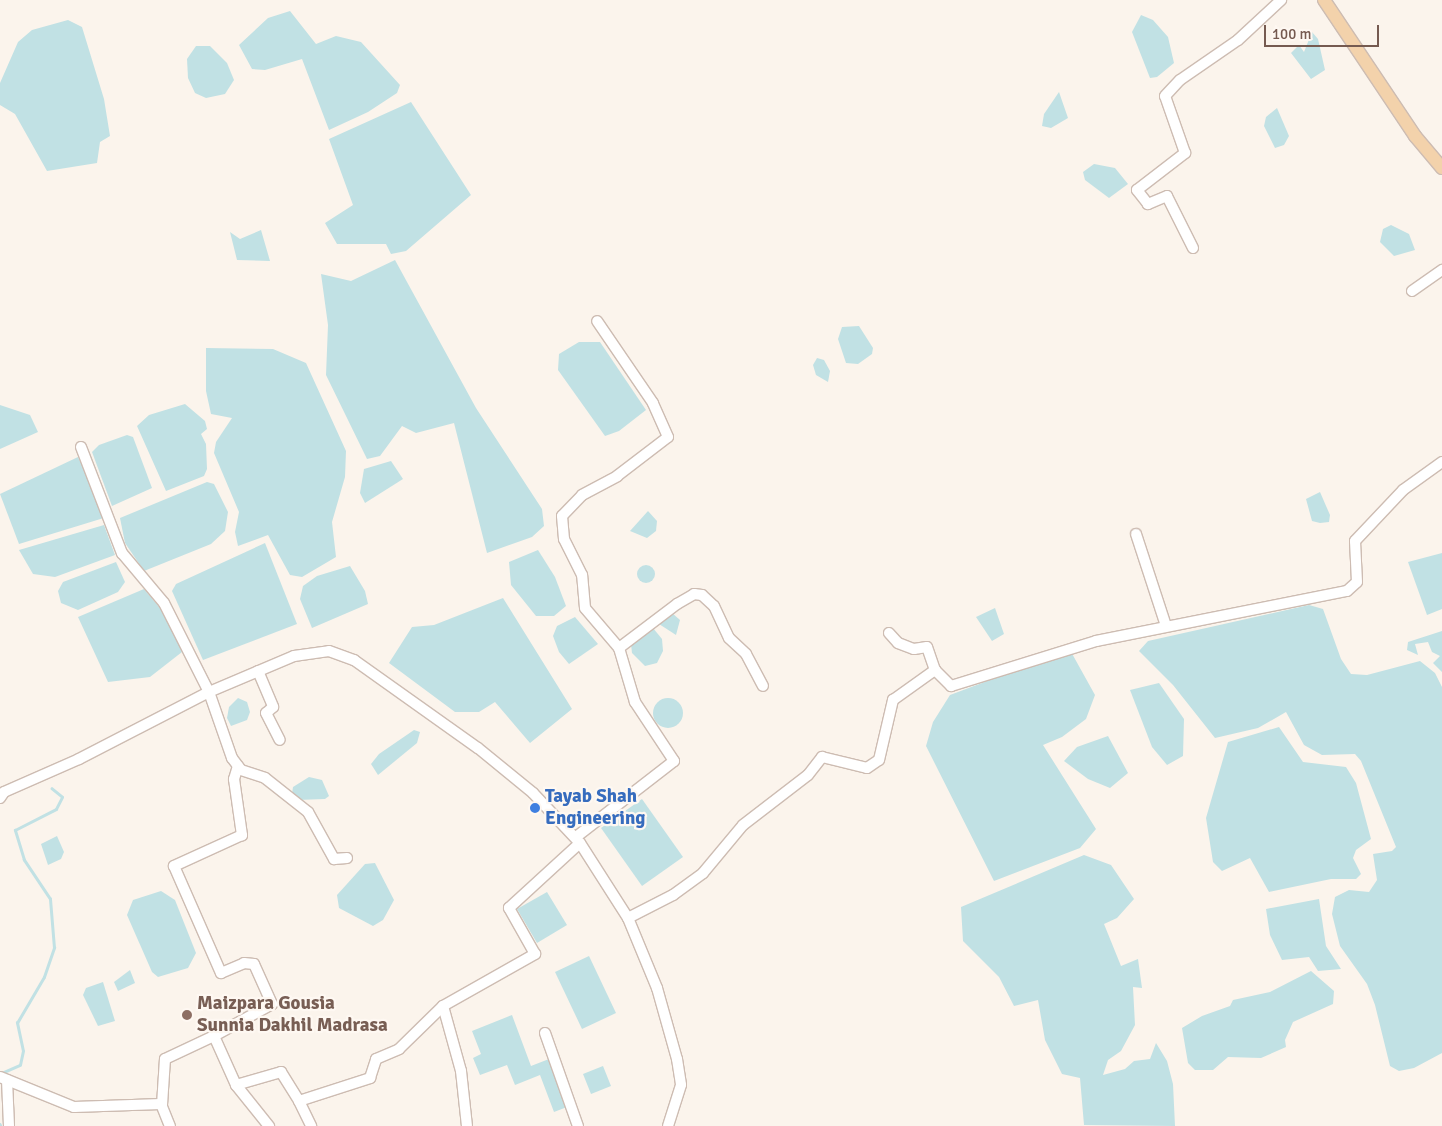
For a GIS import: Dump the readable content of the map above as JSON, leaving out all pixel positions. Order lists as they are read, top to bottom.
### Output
{
  "places": ["Tayab Shah Engineering", "Maizpara Gousia Sunnia Dakhil Madrasa"],
  "scale_bar": "100 m"
}
